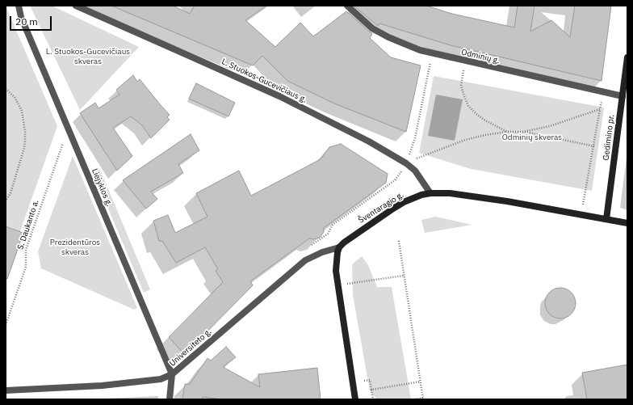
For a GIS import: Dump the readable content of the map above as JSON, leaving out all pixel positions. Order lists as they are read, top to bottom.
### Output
{
  "streets": {
    "main road": ["Gedimino pr.", "Šventaragio g."],
    "street": [
      "Odminių g.",
      "L. Stuokos-Gucevičiaus g.",
      "Liejyklos g.",
      "Universiteto g."
    ],
    "path": ["S. Daukanto a."]
  },
  "crossings": [
    ["Odminių g.", "Gedimino pr."],
    ["L. Stuokos-Gucevičiaus g.", "Šventaragio g."],
    ["Gedimino pr.", "Šventaragio g."],
    ["Liejyklos g.", "S. Daukanto a."],
    ["Liejyklos g.", "Universiteto g."],
    ["Šventaragio g.", "Universiteto g."]
  ],
  "parks": ["L. Stuokos-Gucevičiaus skveras", "Odminių skveras", "Prezidentūros skveras"],
  "scale_bar": "20 m"
}
